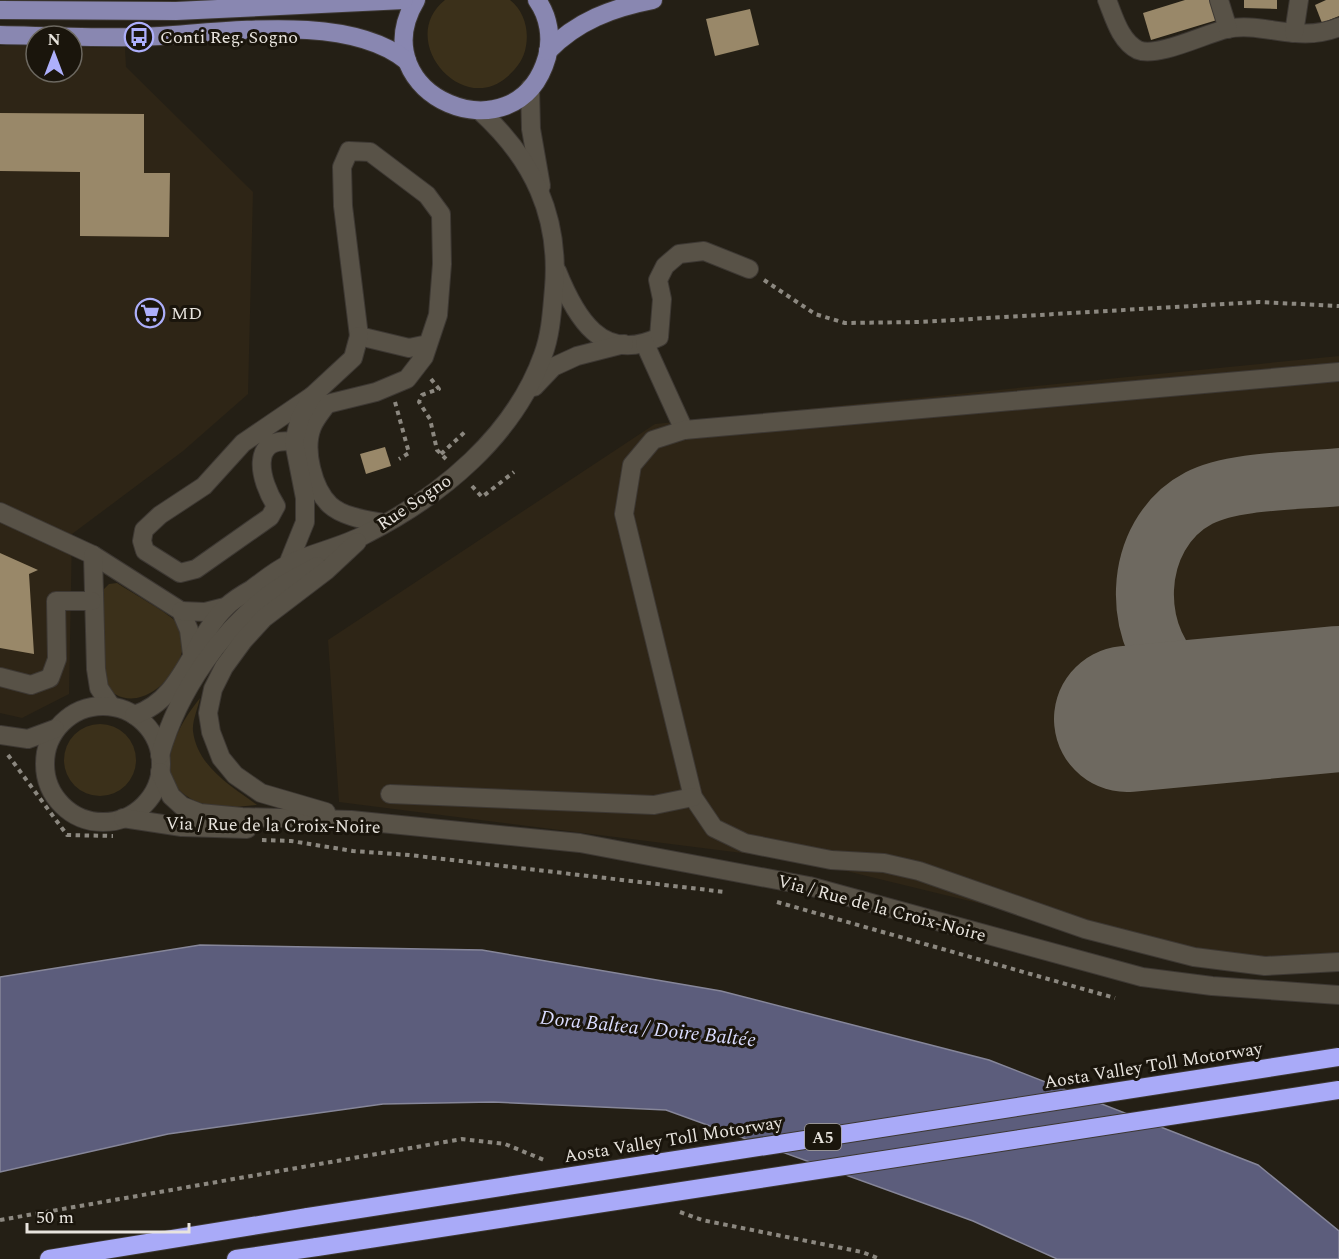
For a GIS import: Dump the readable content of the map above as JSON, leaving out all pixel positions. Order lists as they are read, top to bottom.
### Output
{
  "streets": {
    "highway": ["Aosta Valley Toll Motorway", "A5"],
    "street": ["Rue Sogno", "Via / Rue de la Croix-Noire"]
  },
  "crossings": [
    ["Rue Sogno", "Via / Rue de la Croix-Noire"]
  ],
  "water": ["Dora Baltea / Doire Baltée"],
  "places": {
    "bus stop": ["Conti Reg. Sogno"],
    "supermarket": ["MD"]
  },
  "scale_bar": "50 m",
  "north": "top"
}
